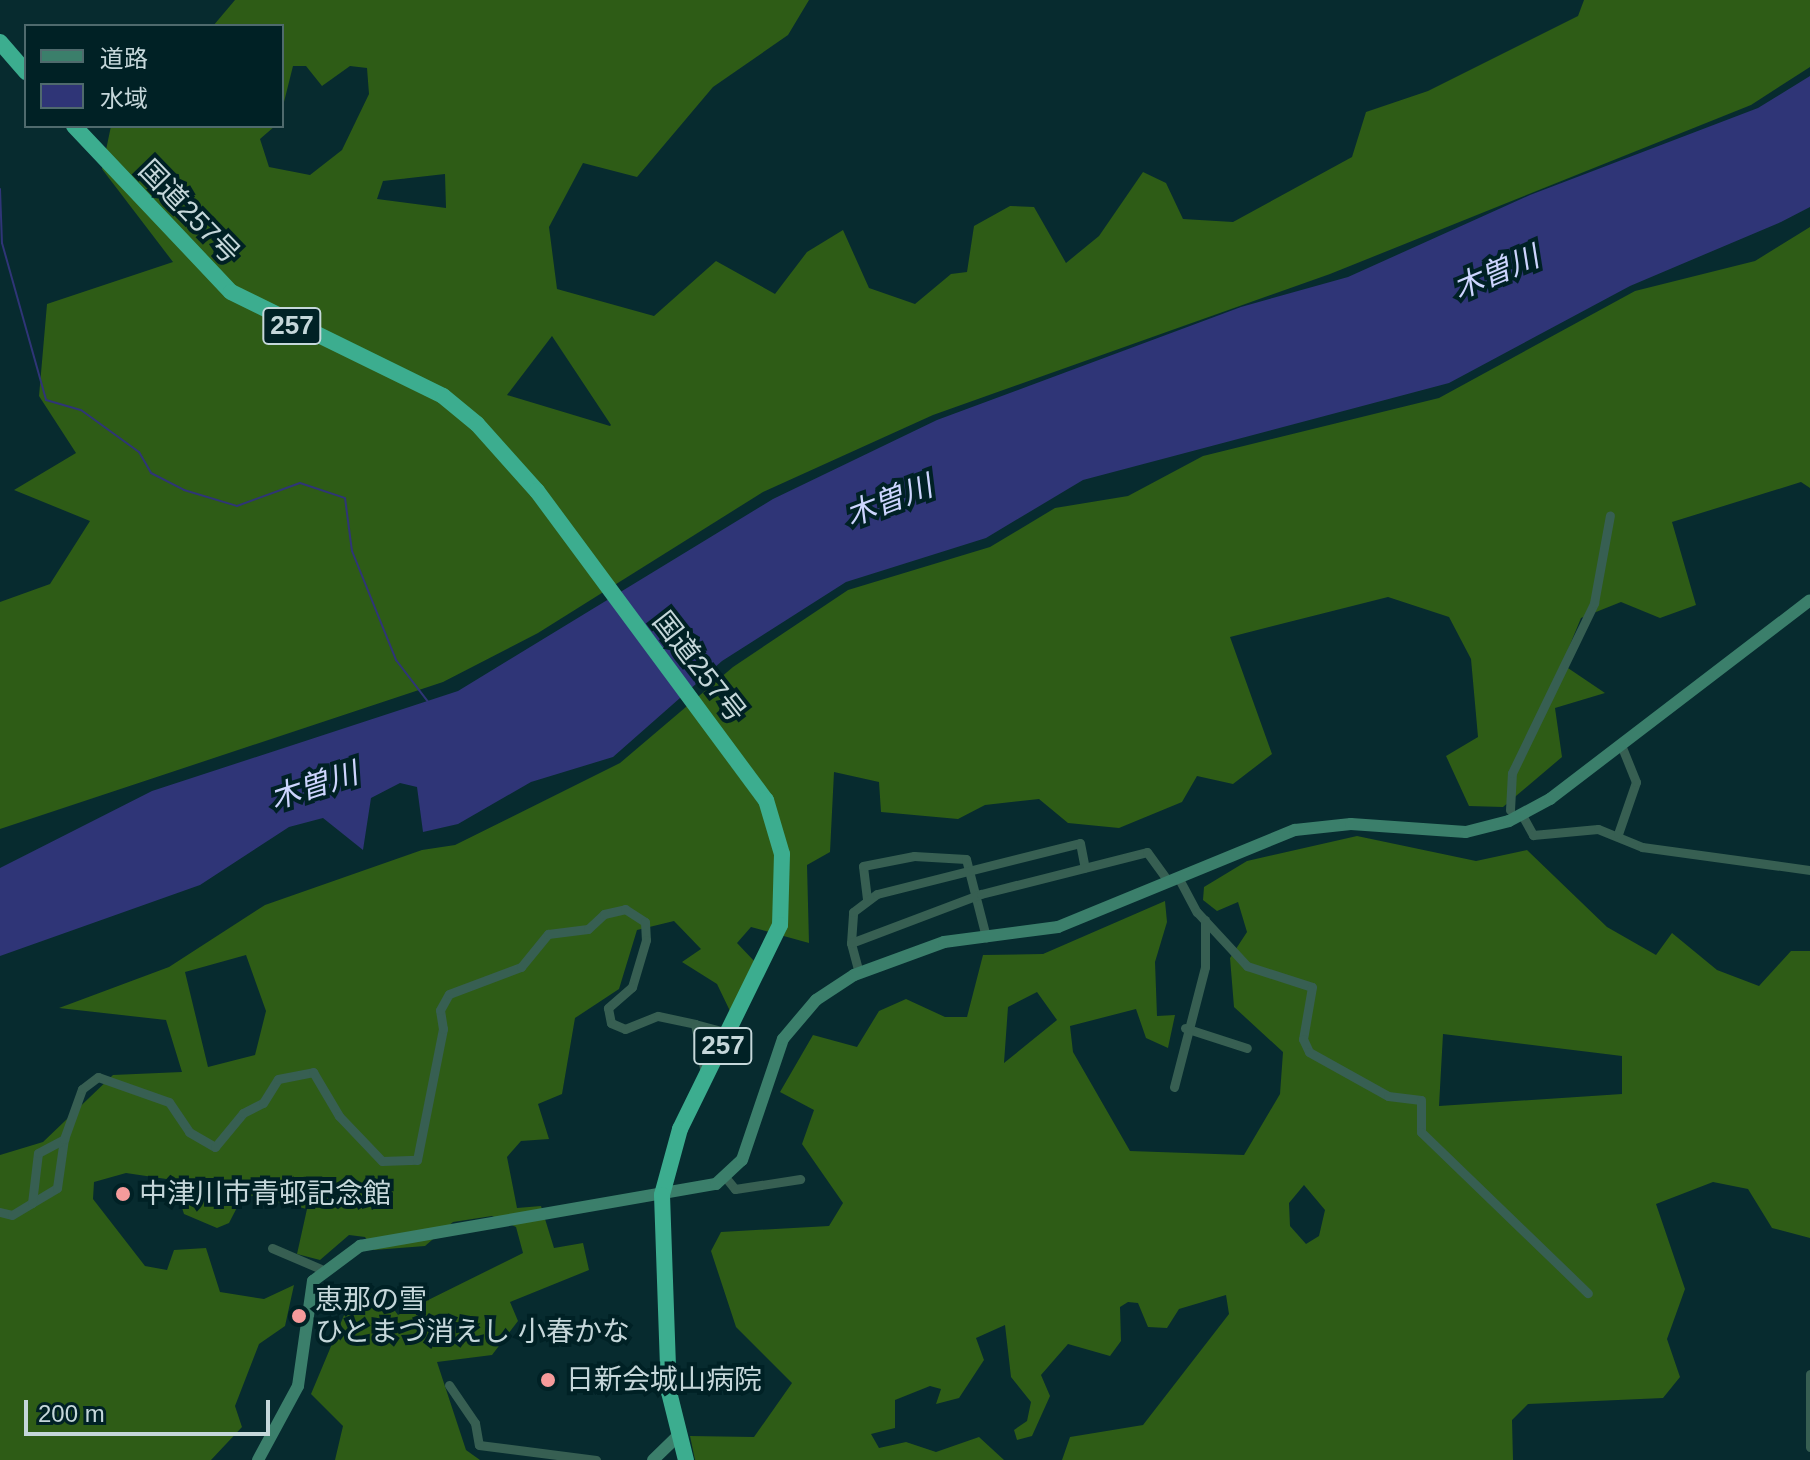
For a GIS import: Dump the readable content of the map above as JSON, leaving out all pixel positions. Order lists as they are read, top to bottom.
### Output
{
  "streets": {
    "highway": ["国道257号", "257"]
  },
  "water": ["木曽川"],
  "places": ["中津川市青邨記念館", "恵那の雪 ひとまづ消えし 小春かな", "日新会城山病院"],
  "legend": ["道路", "水域"],
  "scale_bar": "200 m"
}
